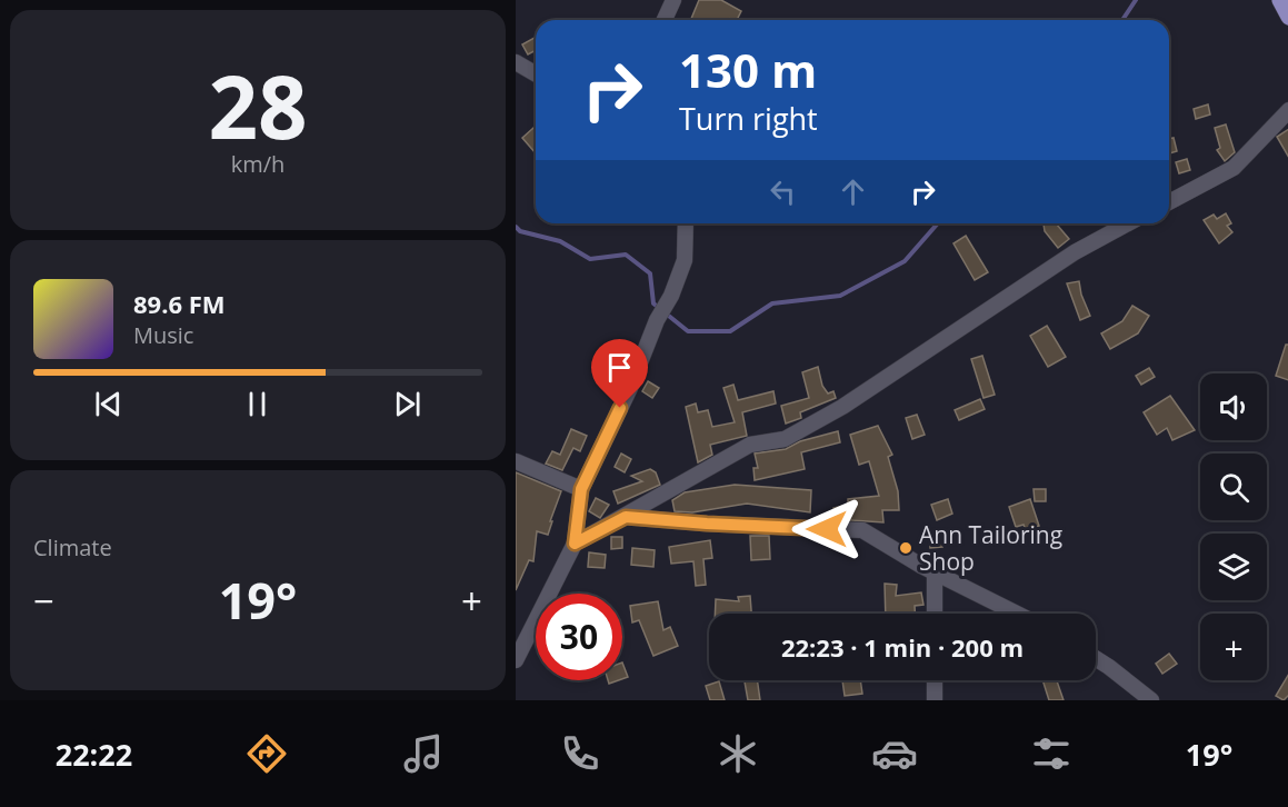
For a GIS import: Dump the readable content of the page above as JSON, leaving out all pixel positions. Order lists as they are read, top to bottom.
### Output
{
  "places": ["Ann Tailoring Shop"],
  "page": {
    "tile": [
      ["28", "km/h"],
      "Climate"
    ],
    "turn": ["130 m", "Turn right"],
    "song": ["89.6 FM", "Music"],
    "map_buttons": "+",
    "heat": ["−", "19°", "+"],
    "limit": "30",
    "trip": "22:23 · 1 min · 200 m",
    "tabs": ["22:22", "19°"]
  }
}
